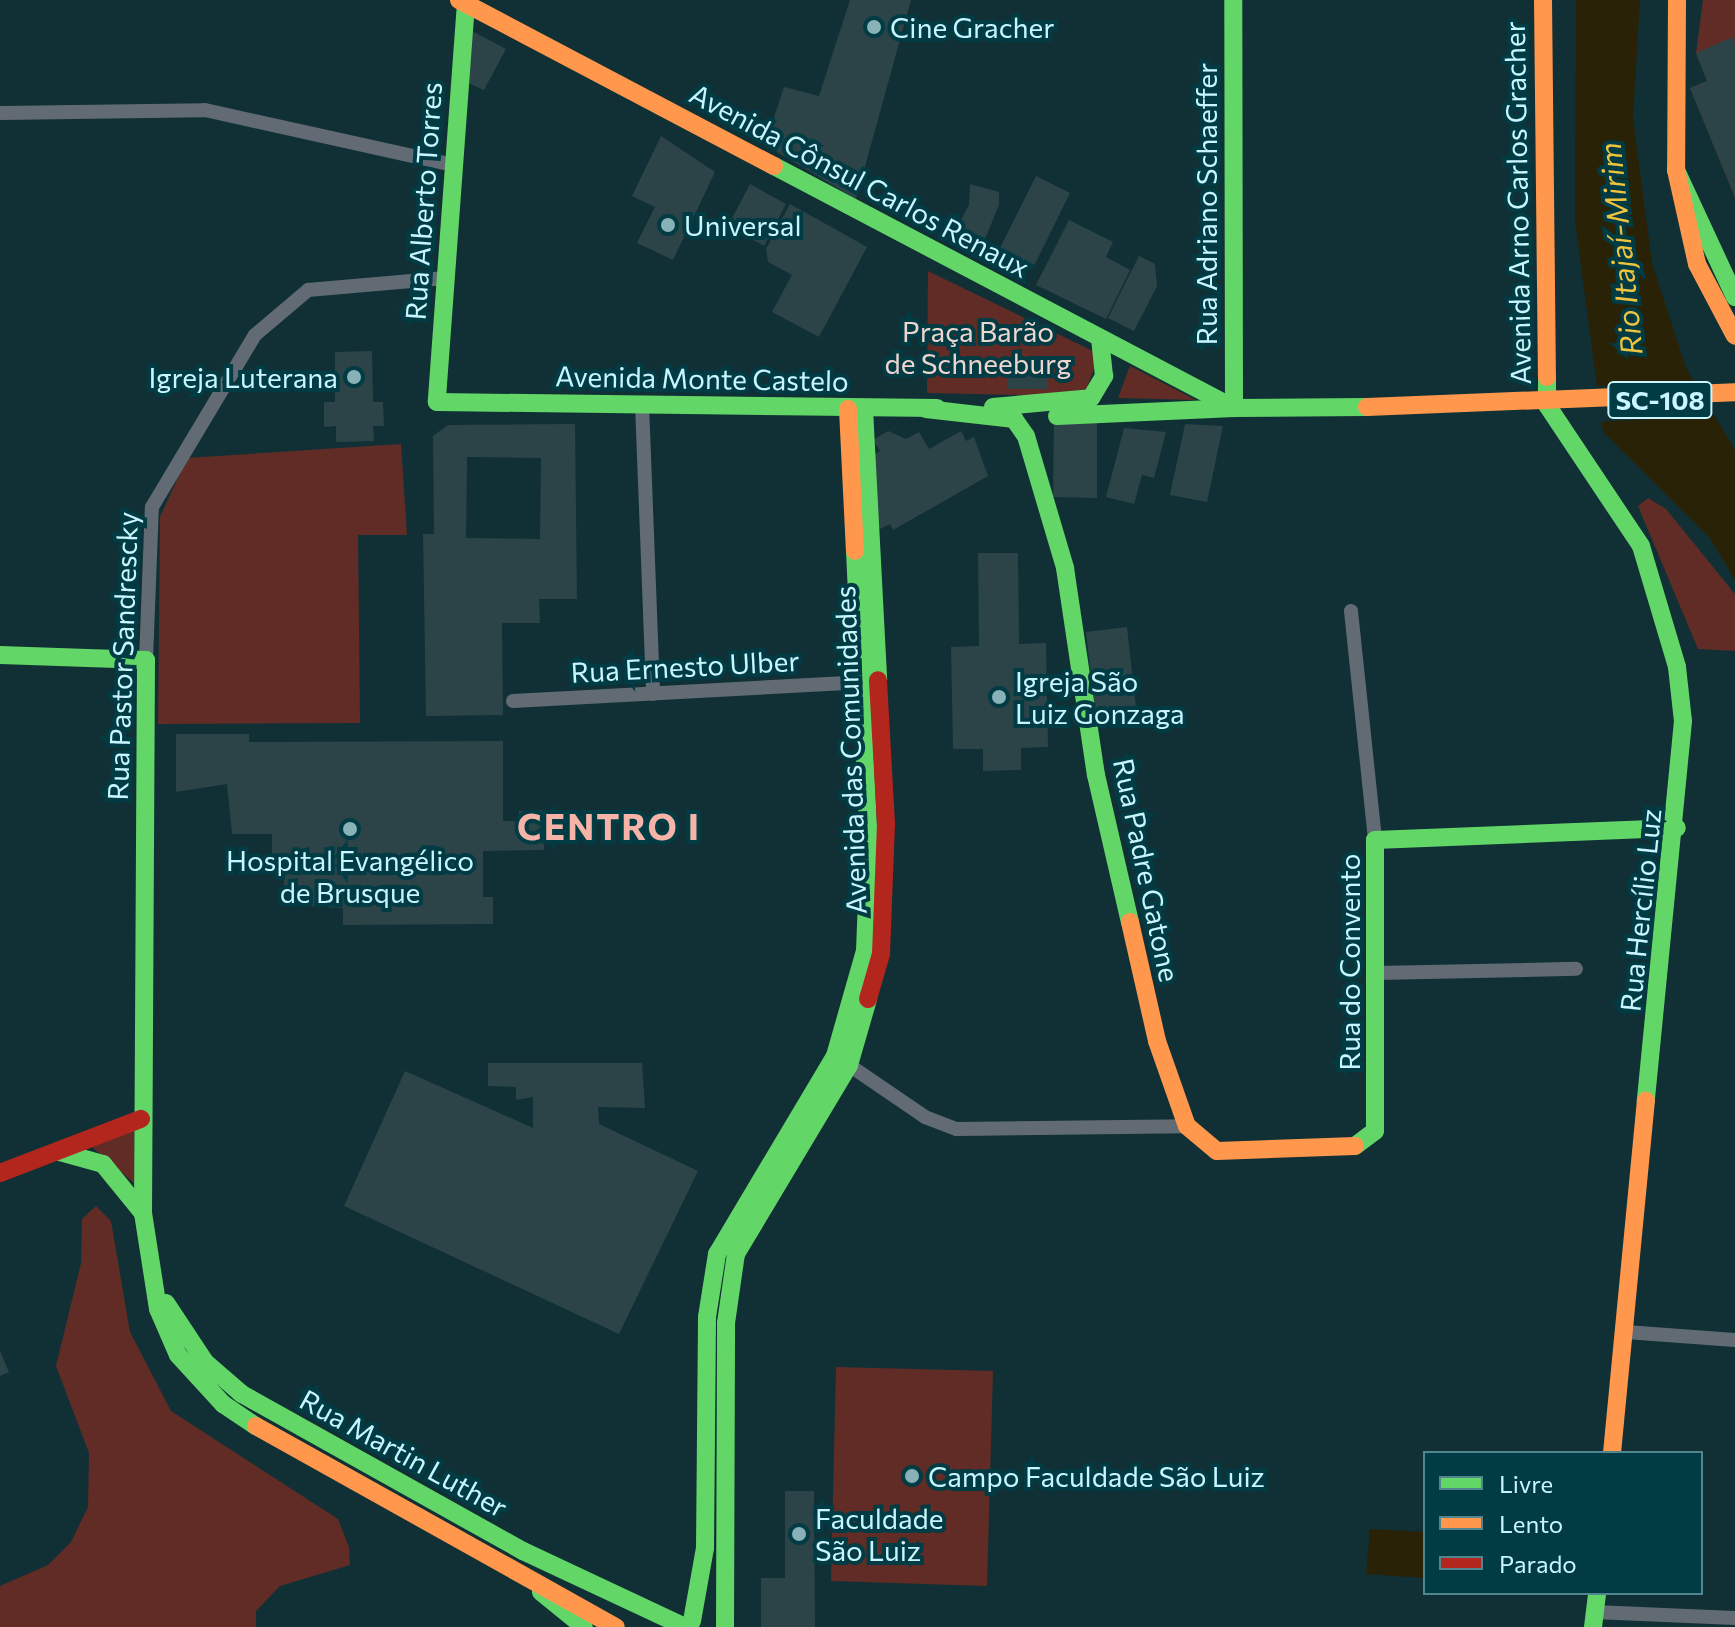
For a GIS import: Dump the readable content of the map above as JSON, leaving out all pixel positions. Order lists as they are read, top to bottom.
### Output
{
  "streets": {
    "main road": [
      "Avenida Cônsul Carlos Renaux",
      "Rua Alberto Torres",
      "Avenida Arno Carlos Gracher",
      "Rua Adriano Schaeffer",
      "Avenida Monte Castelo",
      "SC-108",
      "Rua Pastor Sandrescky",
      "Avenida das Comunidades",
      "Rua Padre Gatone",
      "Rua Hercílio Luz",
      "Rua do Convento",
      "Rua Martin Luther"
    ],
    "street": ["Rua Ernesto Ulber"]
  },
  "crossings": [
    ["Avenida Cônsul Carlos Renaux", "Rua Alberto Torres"],
    ["Avenida Cônsul Carlos Renaux", "Rua Adriano Schaeffer"],
    ["Avenida Cônsul Carlos Renaux", "Avenida Monte Castelo"],
    ["Rua Alberto Torres", "Avenida Monte Castelo"],
    ["Rua Alberto Torres", "Rua Pastor Sandrescky"],
    ["Avenida Arno Carlos Gracher", "SC-108"],
    ["Avenida Arno Carlos Gracher", "Rua Hercílio Luz"],
    ["Avenida Monte Castelo", "Avenida das Comunidades"],
    ["SC-108", "Rua Hercílio Luz"],
    ["Rua Pastor Sandrescky", "Rua Martin Luther"],
    ["Rua Ernesto Ulber", "Avenida das Comunidades"],
    ["Avenida das Comunidades", "Rua Martin Luther"],
    ["Rua Padre Gatone", "Rua do Convento"],
    ["Rua Hercílio Luz", "Rua do Convento"]
  ],
  "districts": ["CENTRO I"],
  "water": ["Rio Itajaí-Mirim"],
  "parks": ["Praça Barão de Schneeburg"],
  "places": [
    "Cine Gracher",
    "Universal",
    "Igreja Luterana",
    "Igreja São Luiz Gonzaga",
    "Hospital Evangélico de Brusque",
    "Campo Faculdade São Luiz",
    "Faculdade São Luiz"
  ],
  "legend": ["Livre", "Lento", "Parado"]
}
